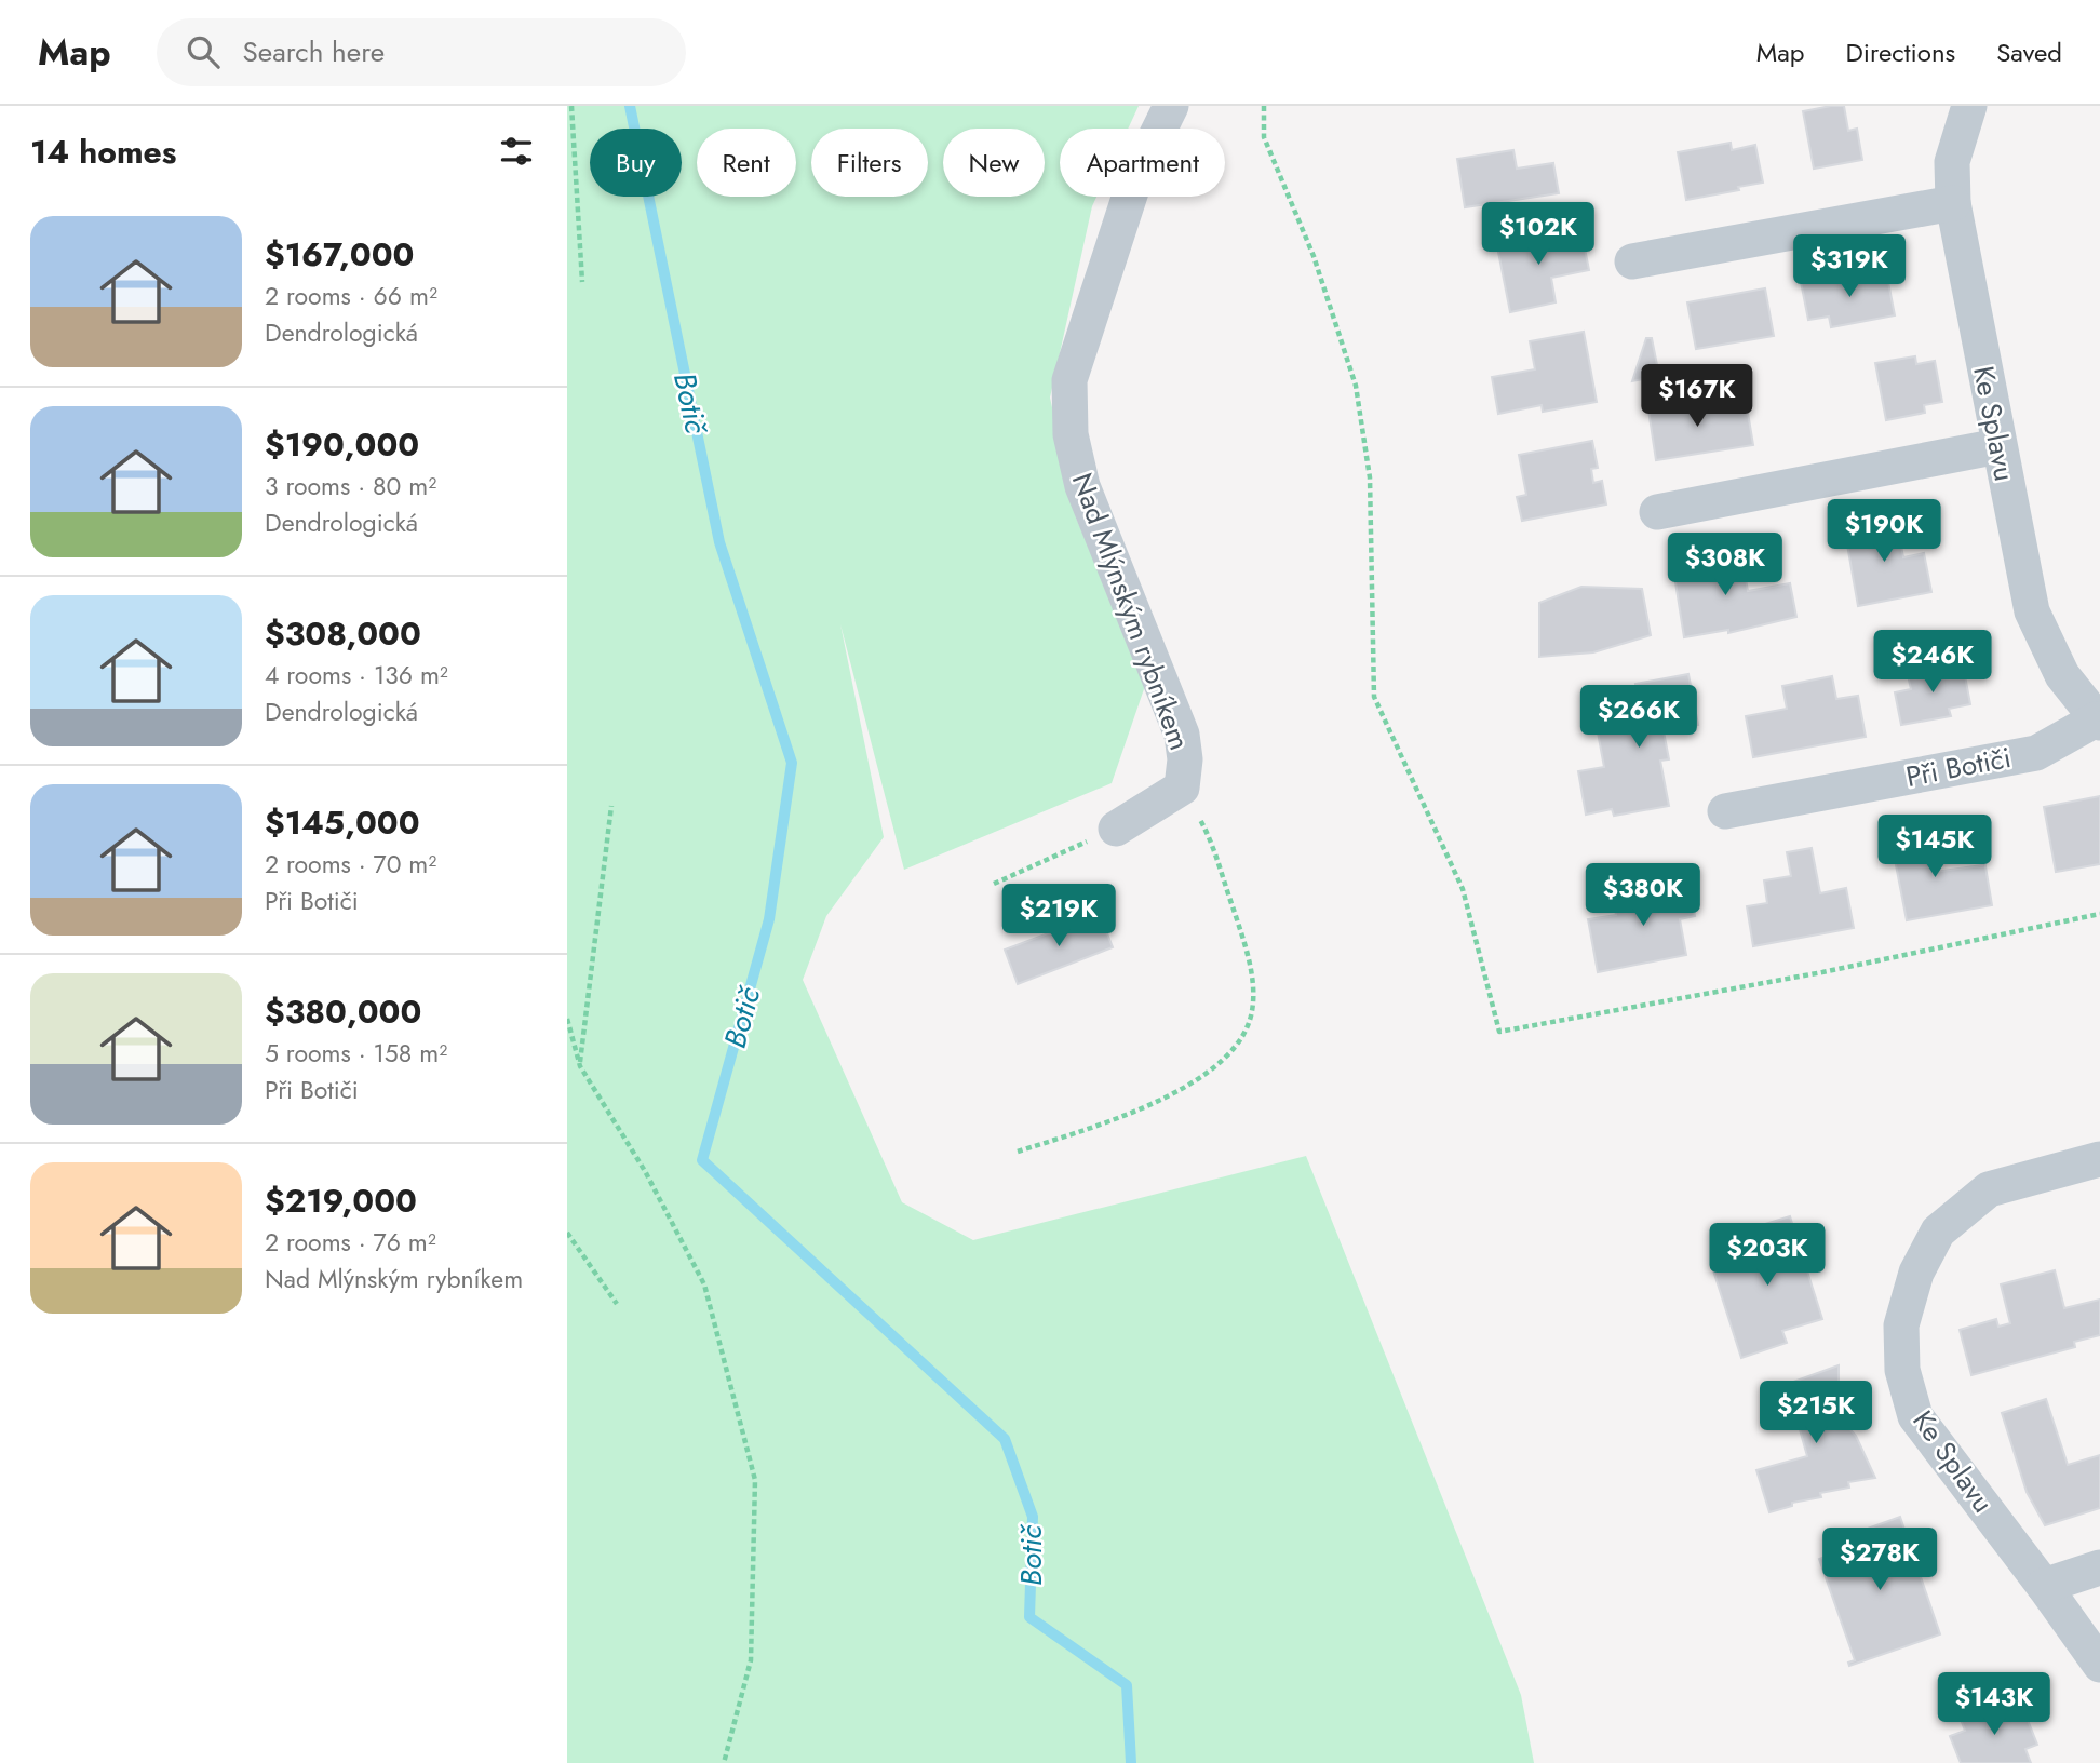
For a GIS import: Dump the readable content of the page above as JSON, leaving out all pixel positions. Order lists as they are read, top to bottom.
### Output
{
  "streets": {
    "street": ["Ke Splavu", "Nad Mlýnským rybníkem", "Při Botiči"]
  },
  "crossings": [
    ["Ke Splavu", "Při Botiči"]
  ],
  "water": ["Botič"],
  "page": {
    "header": "Map",
    "search": "Search here",
    "nav": ["Map", "Directions", "Saved"],
    "heading": "14 homes",
    "chip": [
      "Buy",
      "Rent",
      "Filters",
      "New",
      "Apartment"
    ],
    "list": [
      {
        "name": "$167,000",
        "note": "2 rooms · 66 m² · Dendrologická"
      },
      {
        "name": "$190,000",
        "note": "3 rooms · 80 m² · Dendrologická"
      },
      {
        "name": "$308,000",
        "note": "4 rooms · 136 m² · Dendrologická"
      },
      {
        "name": "$145,000",
        "note": "2 rooms · 70 m² · Při Botiči"
      },
      {
        "name": "$380,000",
        "note": "5 rooms · 158 m² · Při Botiči"
      },
      {
        "name": "$219,000",
        "note": "2 rooms · 76 m² · Nad Mlýnským rybníkem"
      }
    ],
    "price": [
      "$102K",
      "$319K",
      "$167K",
      "$190K",
      "$308K",
      "$246K",
      "$266K",
      "$145K",
      "$380K",
      "$219K",
      "$203K",
      "$215K",
      "$278K",
      "$143K"
    ]
  }
}
